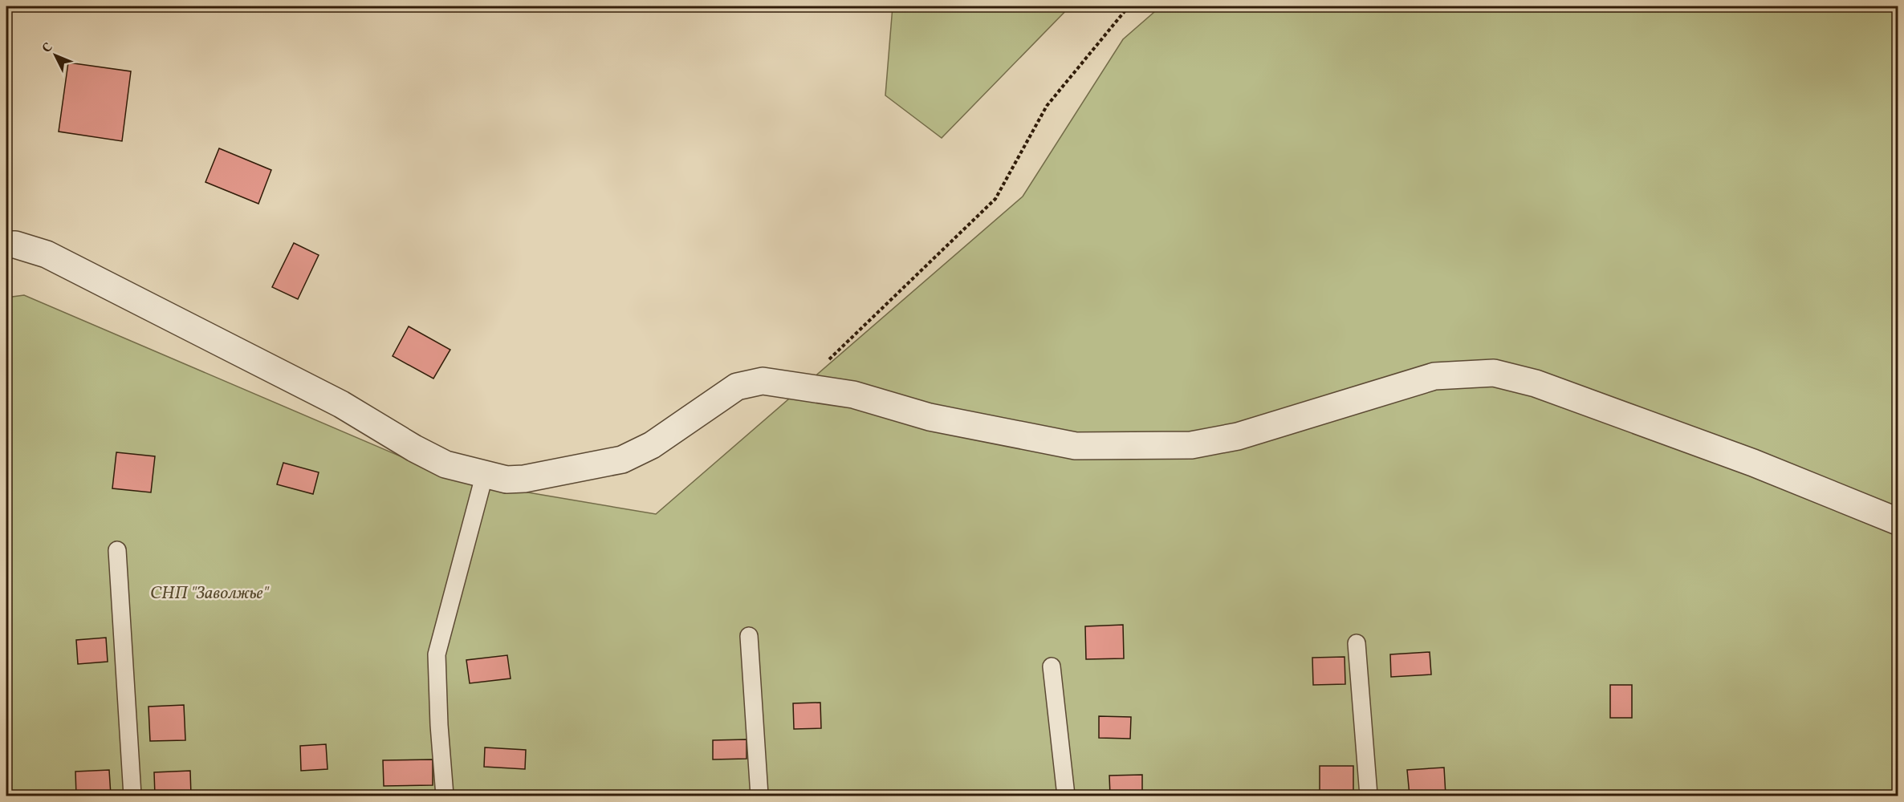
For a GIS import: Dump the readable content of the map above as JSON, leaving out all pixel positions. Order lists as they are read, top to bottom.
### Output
{
  "parks": ["СНП \"Заволжье\""],
  "north": "top left"
}
